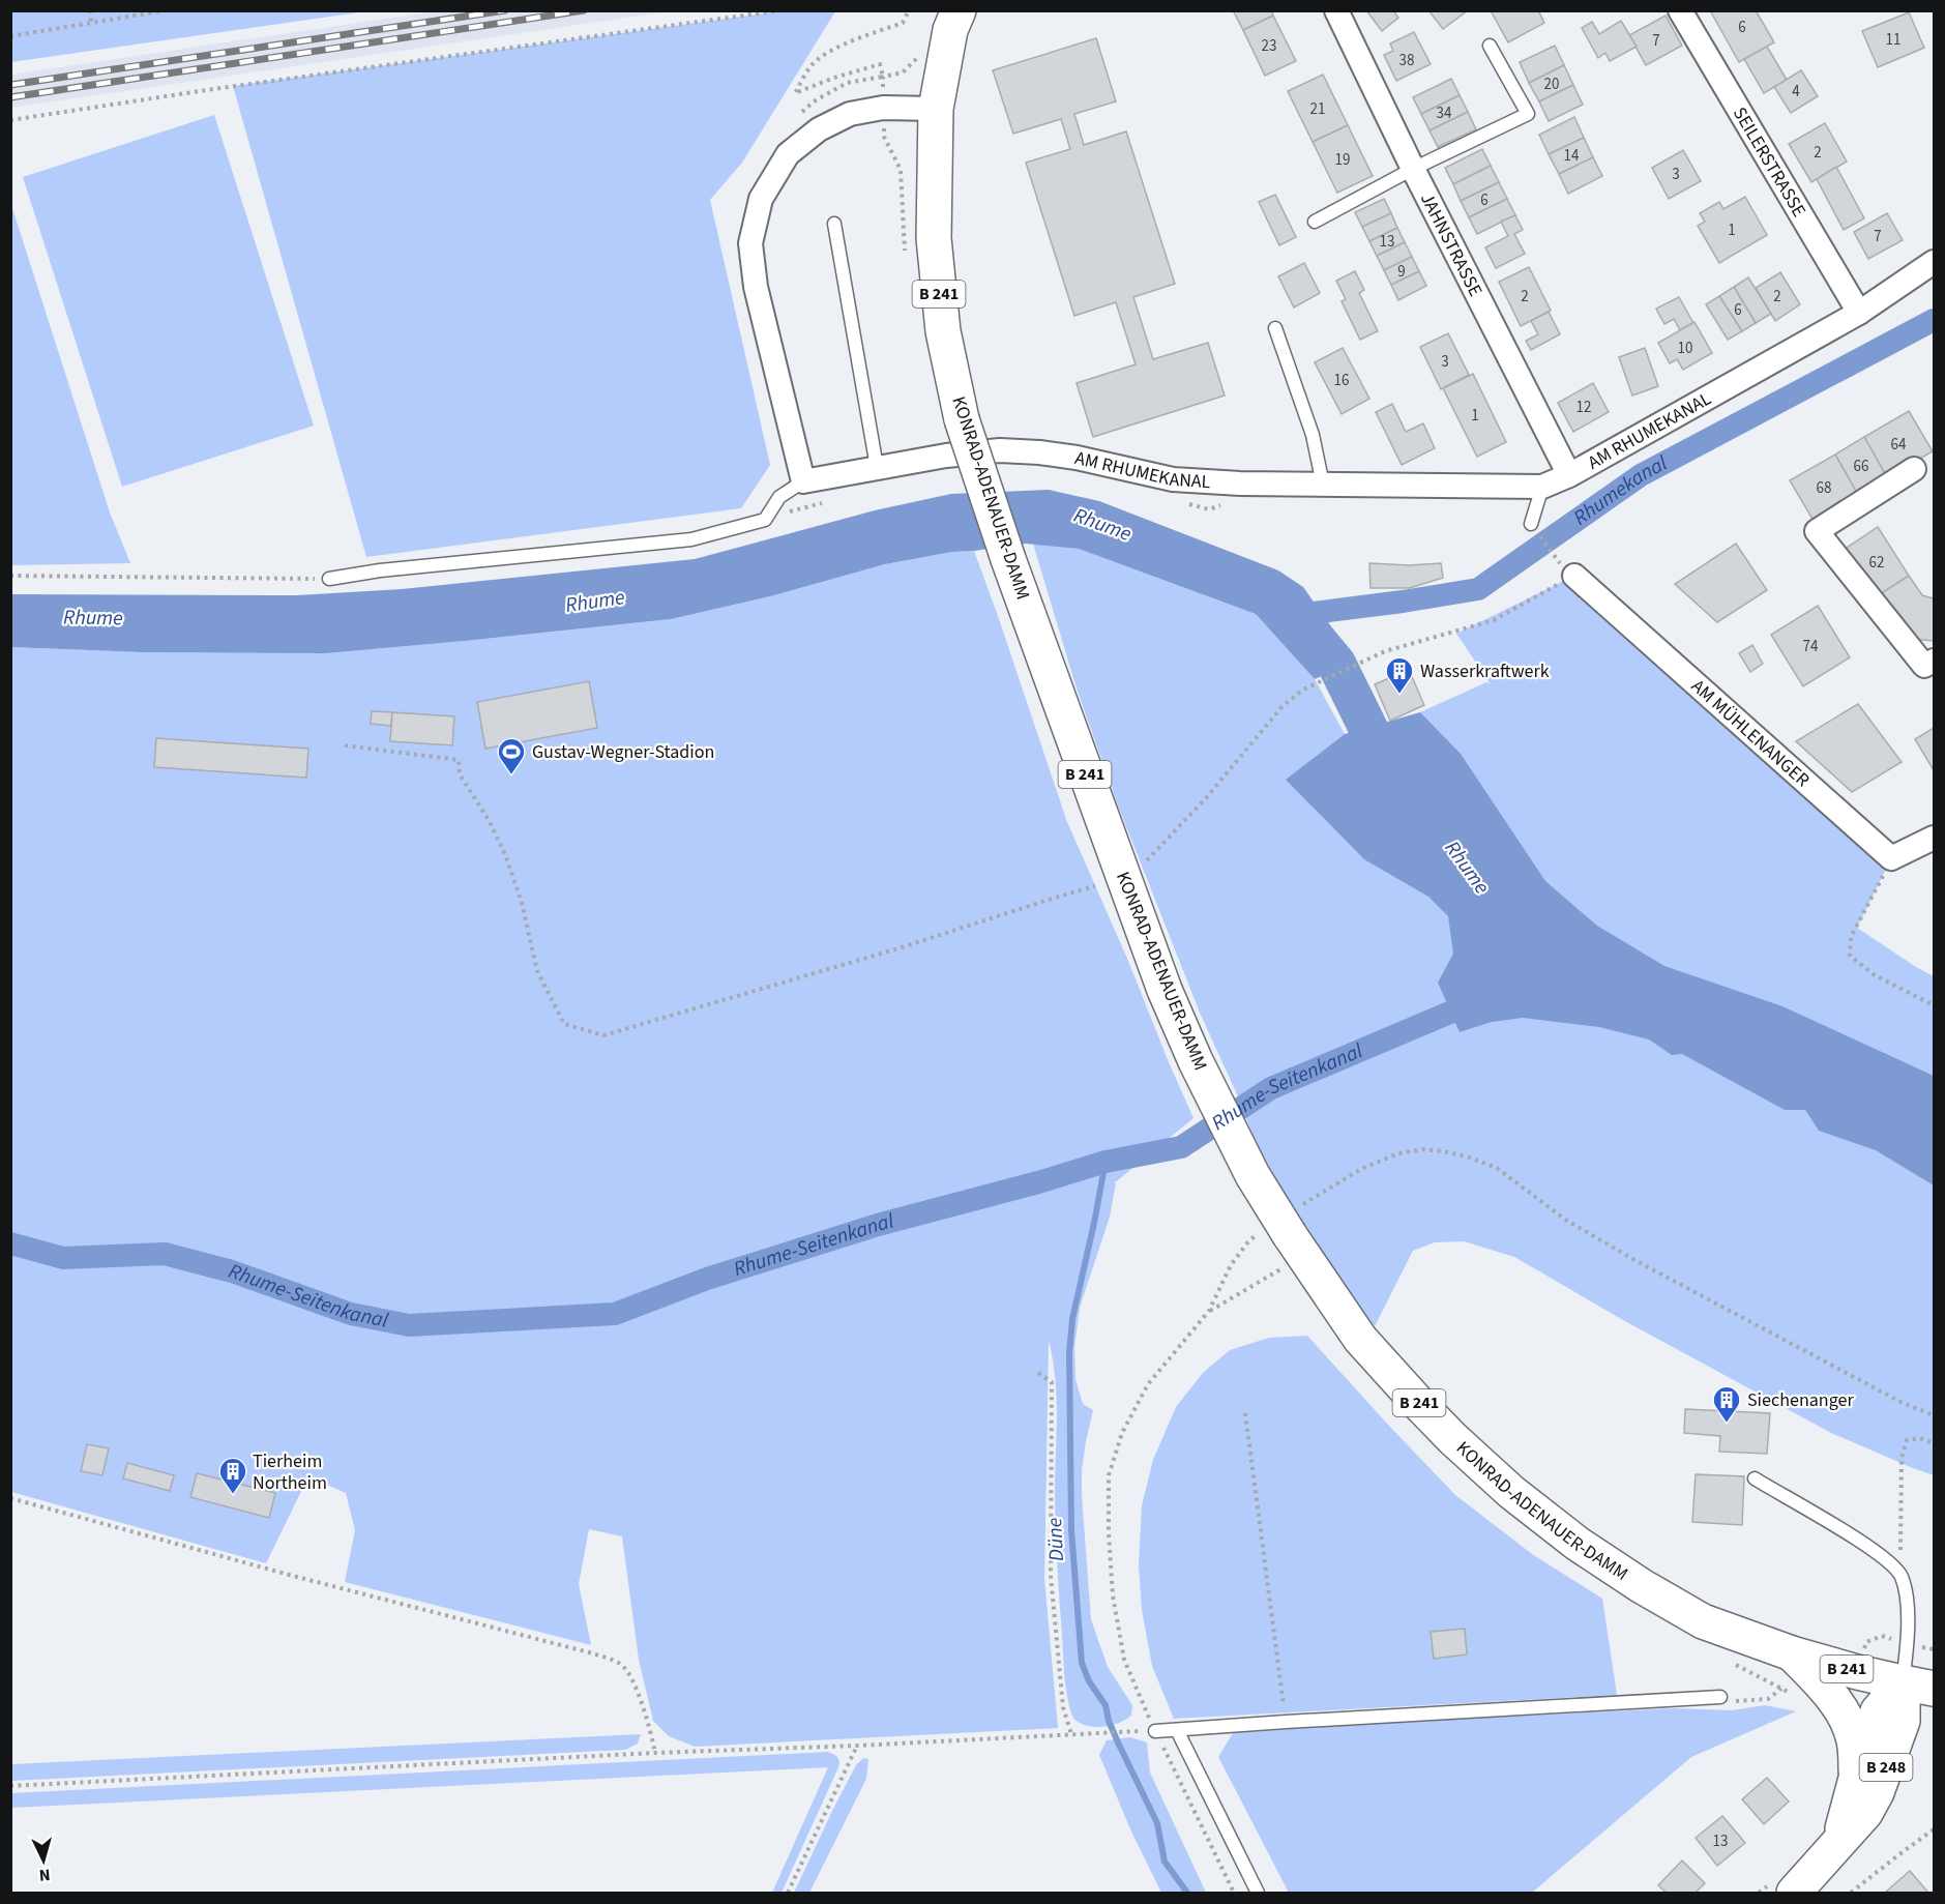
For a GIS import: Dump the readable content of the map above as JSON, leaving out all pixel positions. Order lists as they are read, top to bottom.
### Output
{
  "streets": {
    "main road": ["B 241", "KONRAD-ADENAUER-DAMM", "B 248"],
    "street": [
      "SEILERSTRASSE",
      "JAHNSTRASSE",
      "AM RHUMEKANAL",
      "AM MÜHLENANGER"
    ]
  },
  "crossings": [
    ["SEILERSTRASSE", "AM RHUMEKANAL"],
    ["JAHNSTRASSE", "AM RHUMEKANAL"],
    ["KONRAD-ADENAUER-DAMM", "B 248"]
  ],
  "water": [
    "Rhumekanal",
    "Rhume",
    "Rhume-Seitenkanal",
    "Düne"
  ],
  "places": {
    "building": ["Wasserkraftwerk", "Siechenanger", "Tierheim Northeim"],
    "sports": ["Gustav-Wegner-Stadion"]
  },
  "house_numbers": [
    "6",
    "11",
    "7",
    "23",
    "38",
    "20",
    "4",
    "21",
    "34",
    "2",
    "14",
    "19",
    "3",
    "6",
    "1",
    "7",
    "13",
    "9",
    "2",
    "2",
    "6",
    "10",
    "3",
    "16",
    "12",
    "1",
    "64",
    "66",
    "68",
    "62",
    "74",
    "13"
  ],
  "north": "bottom"
}
